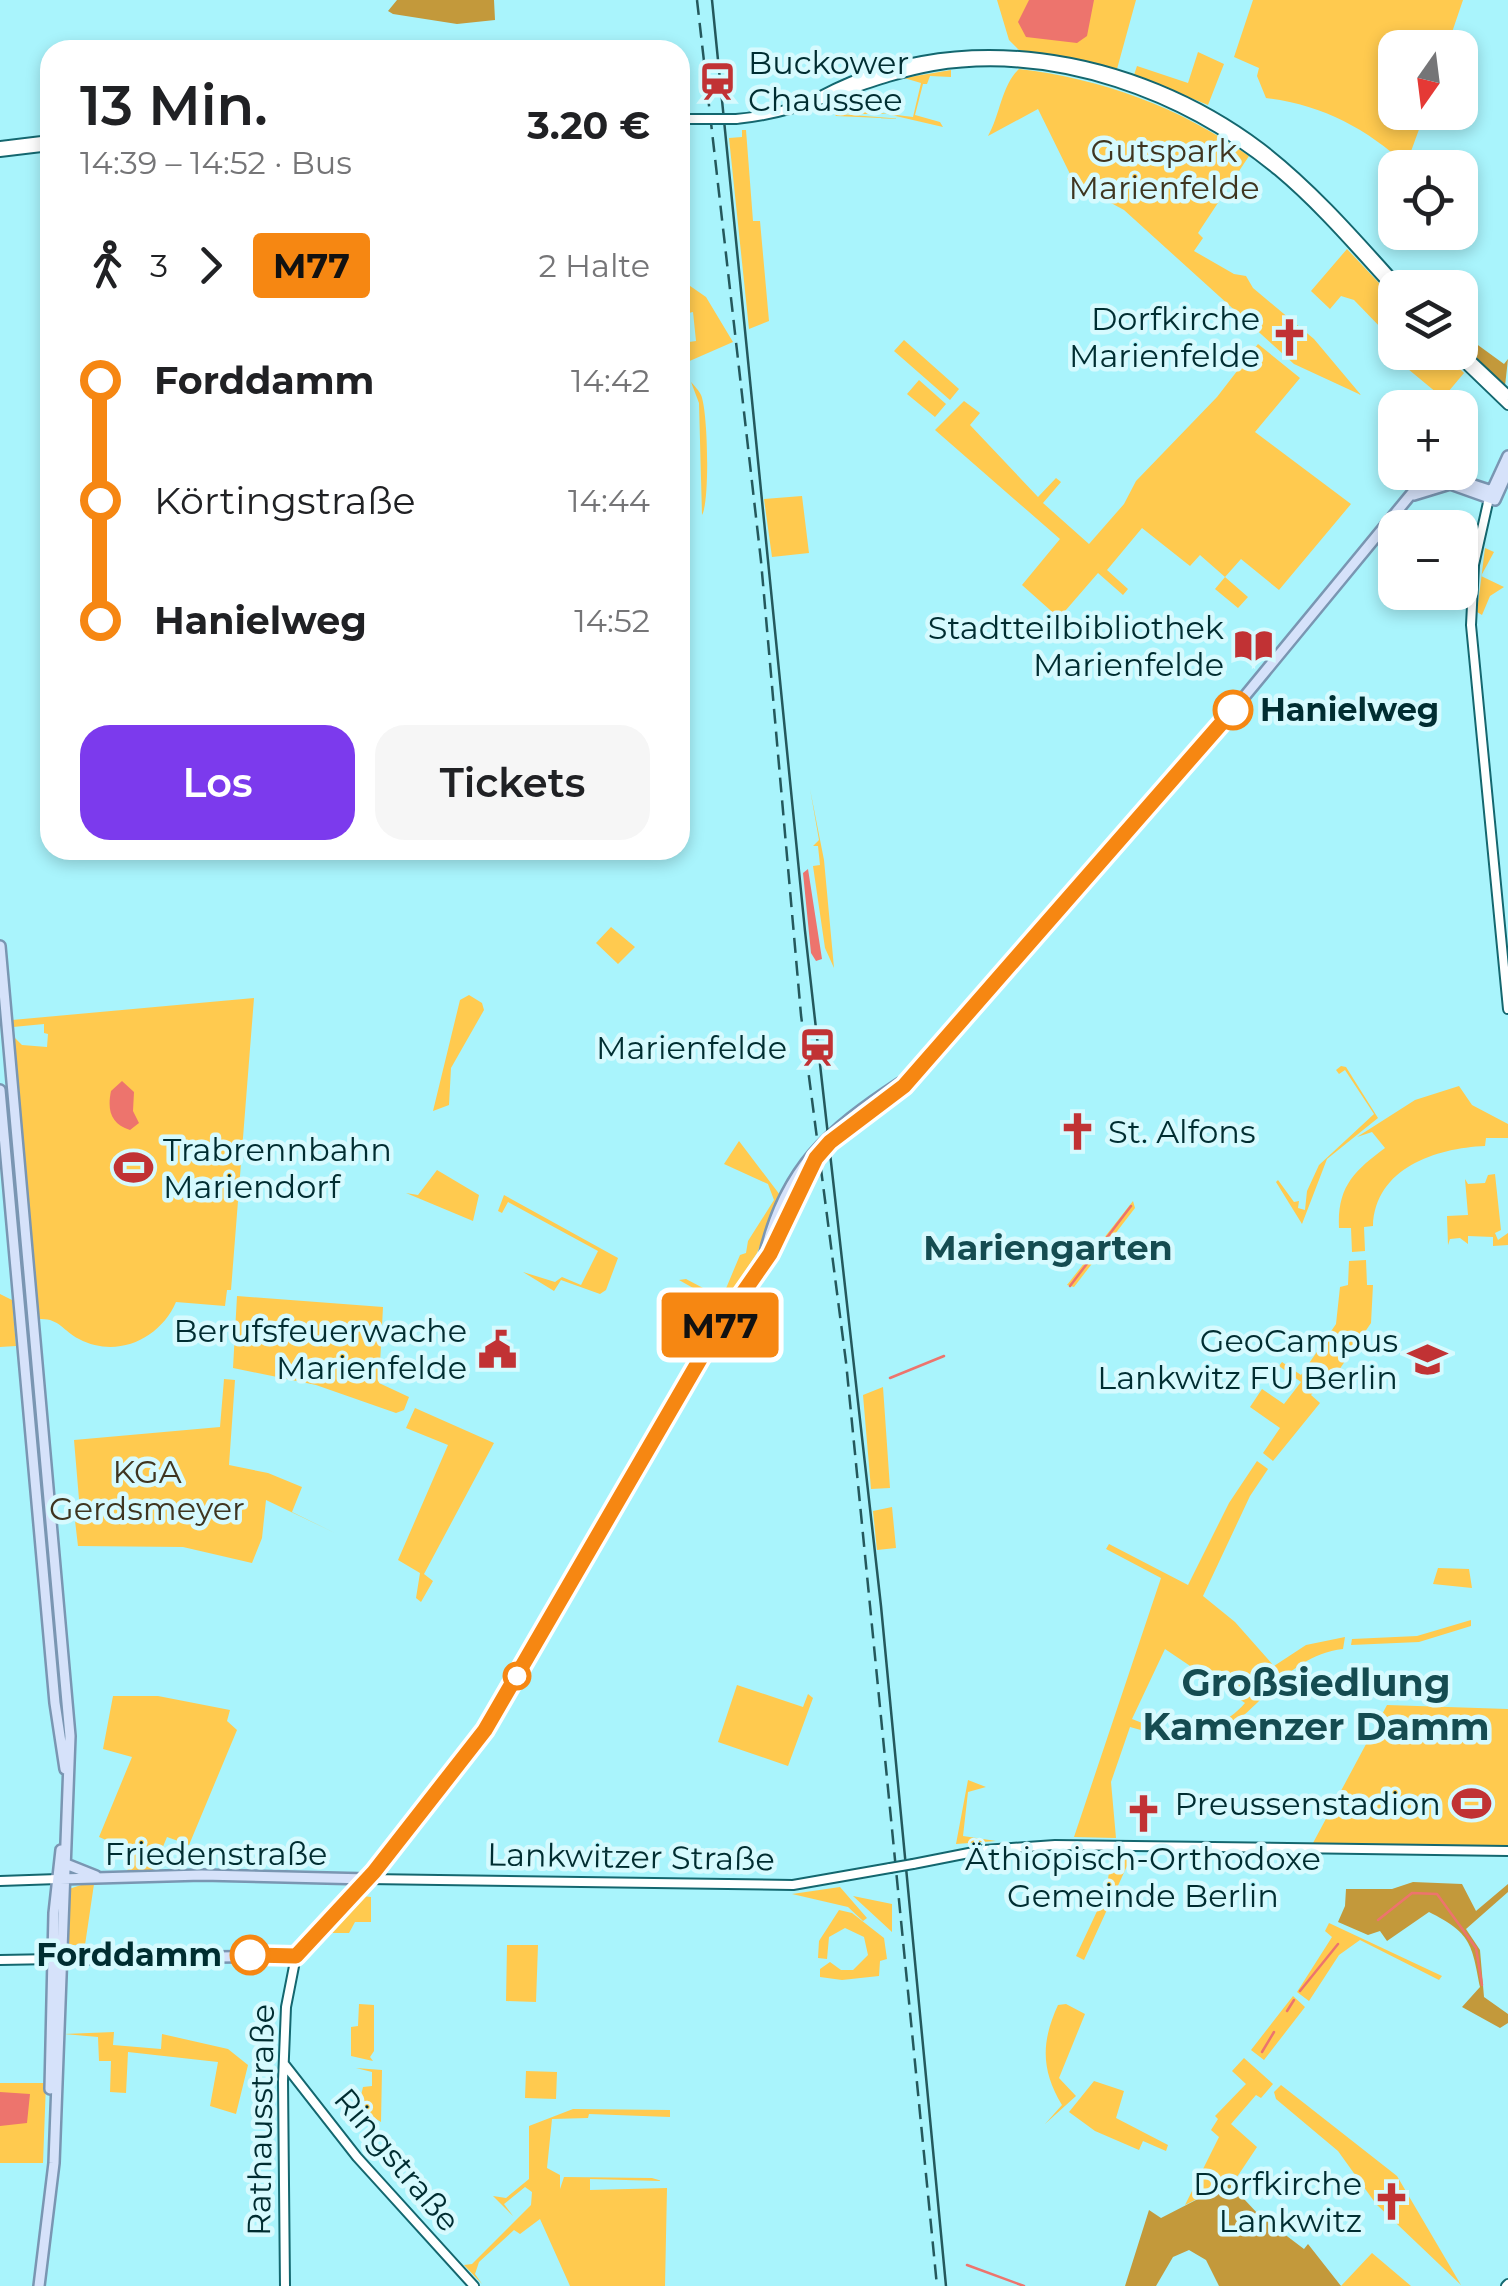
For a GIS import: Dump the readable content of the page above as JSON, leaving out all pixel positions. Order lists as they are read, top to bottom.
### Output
{
  "streets": {
    "main road": [
      "Friedenstraße",
      "Lankwitzer Straße",
      "Rathausstraße",
      "Ringstraße"
    ]
  },
  "crossings": [
    ["Friedenstraße", "Lankwitzer Straße"],
    ["Rathausstraße", "Ringstraße"]
  ],
  "districts": ["Mariengarten", "Großsiedlung Kamenzer Damm"],
  "parks": ["Gutspark Marienfelde", "KGA Gerdsmeyer"],
  "places": {
    "station": ["Buckower Chaussee", "Marienfelde"],
    "church": [
      "Dorfkirche Marienfelde",
      "St. Alfons",
      "Äthiopisch-Orthodoxe Gemeinde Berlin",
      "Dorfkirche Lankwitz"
    ],
    "library": ["Stadtteilbibliothek Marienfelde"],
    "other": ["Hanielweg", "Forddamm"],
    "sports": ["Trabrennbahn Mariendorf", "Preussenstadion"],
    "public building": ["Berufsfeuerwache Marienfelde"],
    "school or university": ["GeoCampus Lankwitz FU Berlin"]
  },
  "lines": ["bus line M77"],
  "north": "bottom",
  "page": {
    "on_map": "M77",
    "map_buttons": ["+", "−"],
    "heading": ["13 Min.", "14:39 – 14:52 · Bus", "3.20 €"],
    "legs": ["3", "M77", "2 Halte"],
    "list": [
      {
        "name": "Forddamm",
        "value": "14:42"
      },
      {
        "name": "Körtingstraße",
        "value": "14:44"
      },
      {
        "name": "Hanielweg",
        "value": "14:52"
      }
    ],
    "buttons": ["Los", "Tickets"]
  }
}
